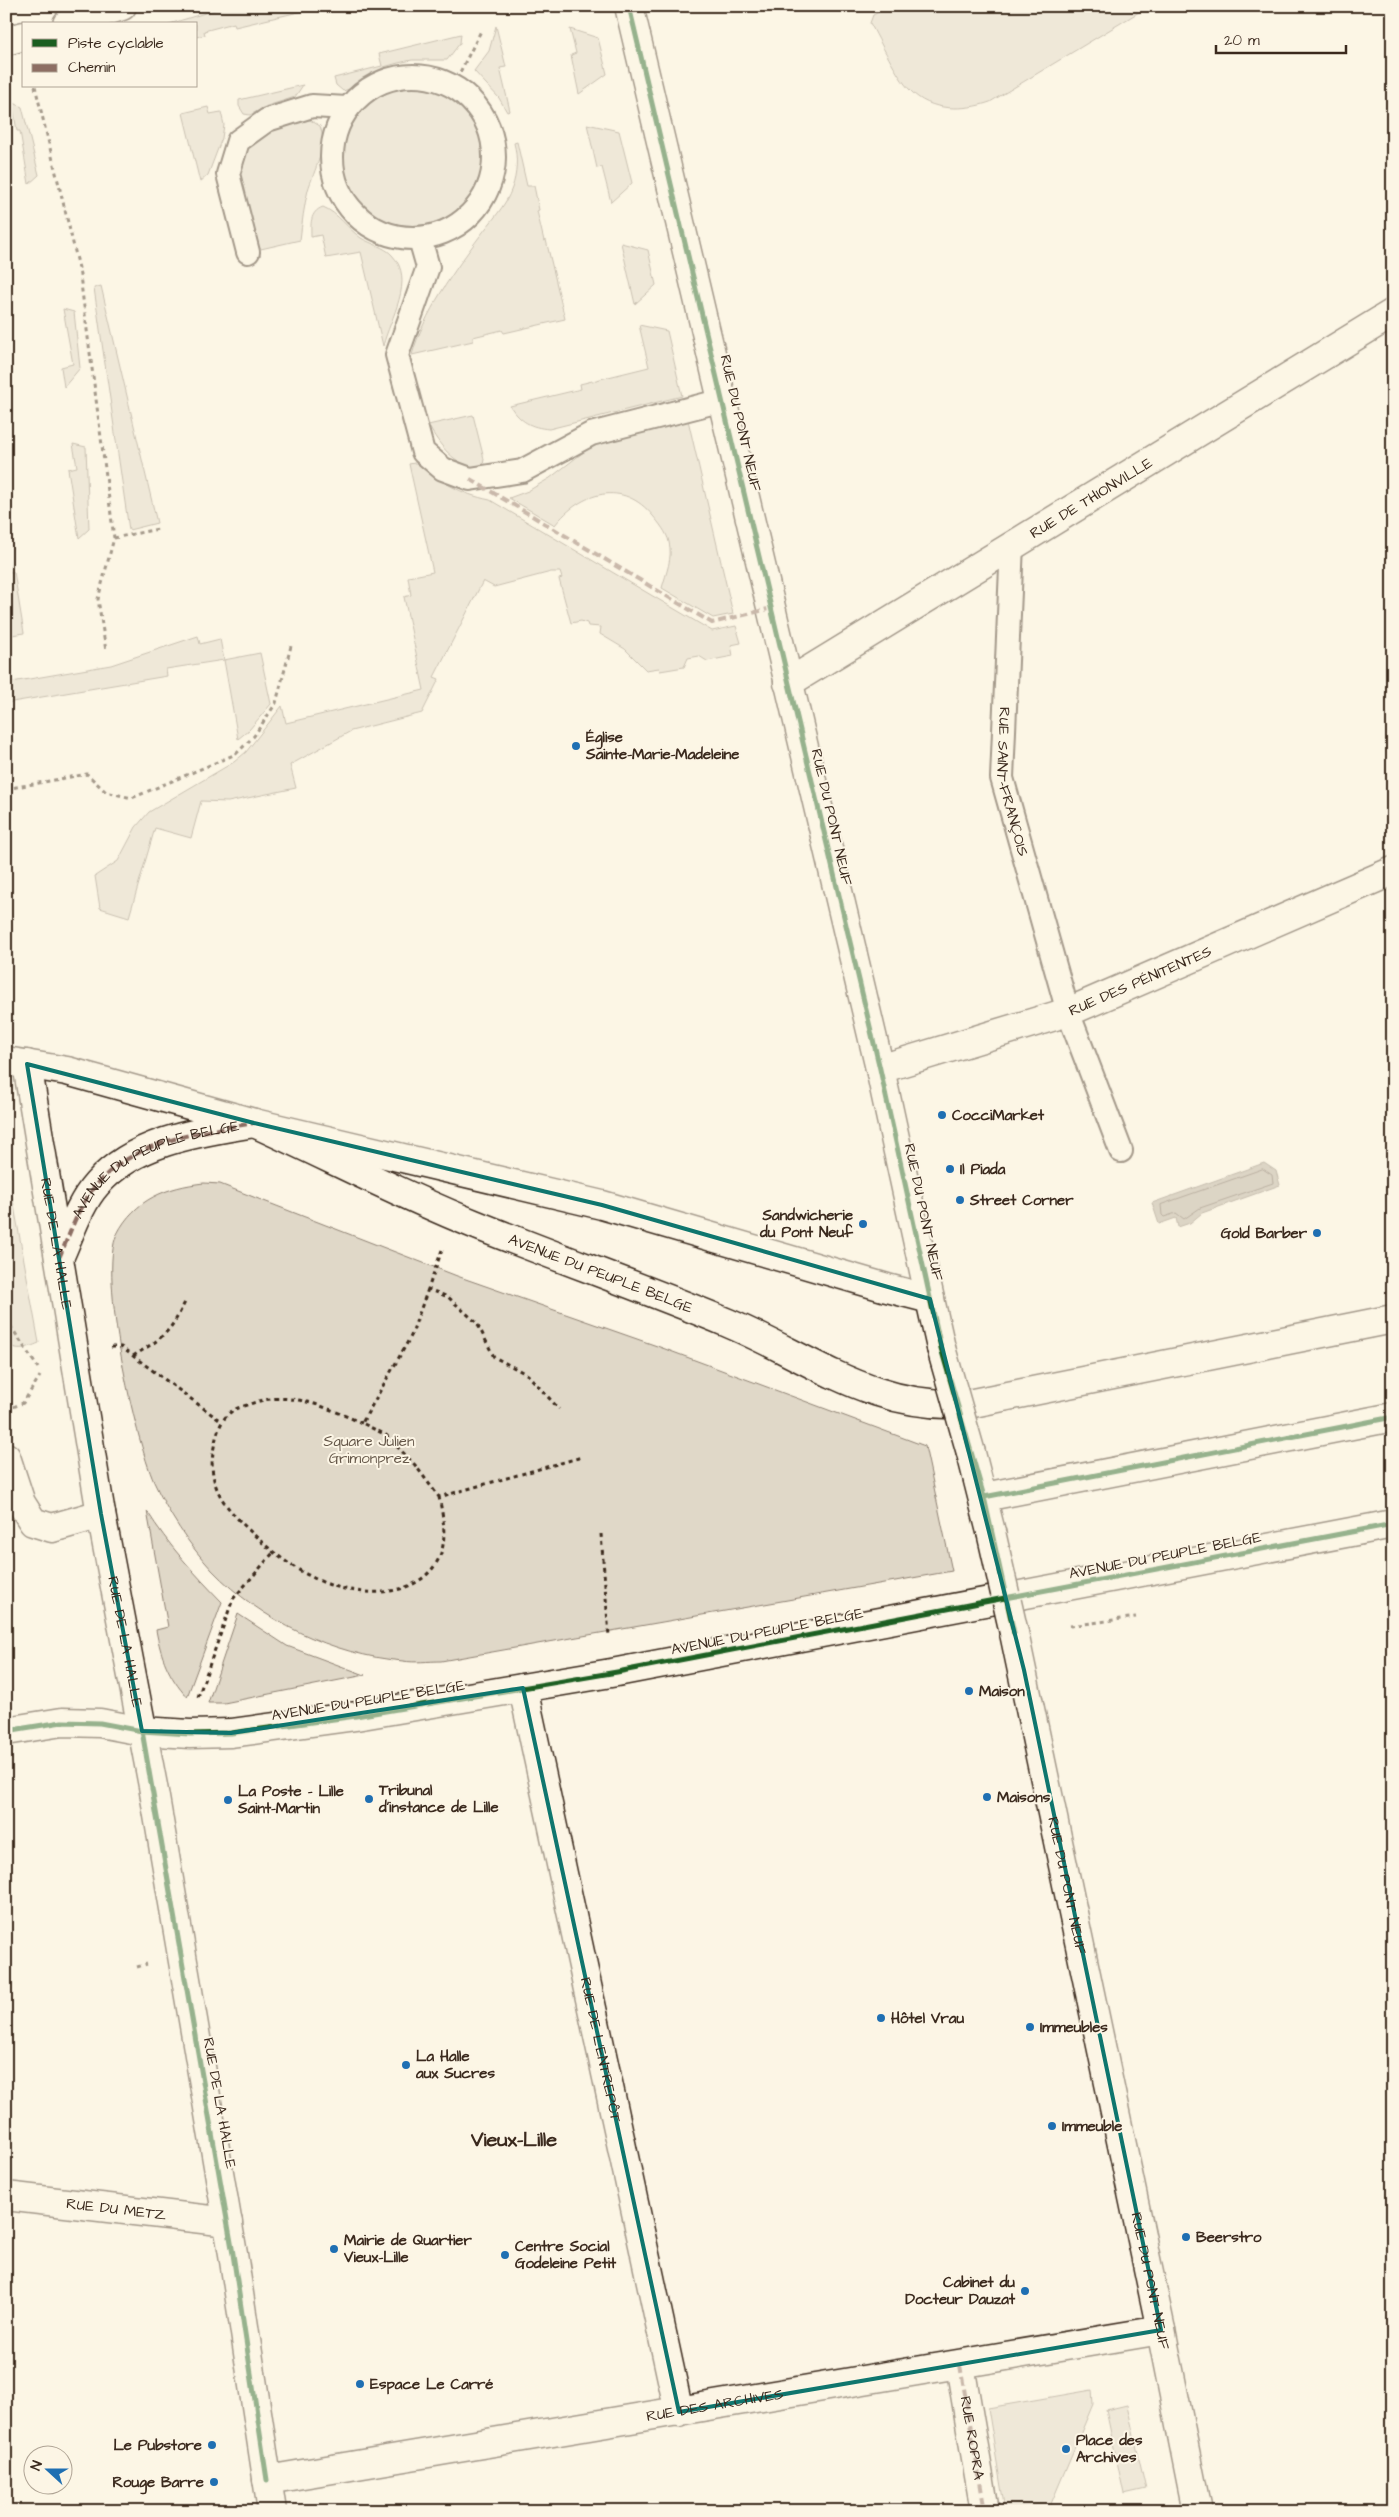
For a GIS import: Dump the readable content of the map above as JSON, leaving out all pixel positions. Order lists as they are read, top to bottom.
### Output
{
  "streets": {
    "street": [
      "RUE DU PONT NEUF",
      "RUE DE THIONVILLE",
      "RUE DES PÉNITENTES",
      "AVENUE DU PEUPLE BELGE",
      "RUE DE LA HALLE",
      "RUE DE L'ENTREPÔT",
      "RUE DU METZ",
      "RUE DES ARCHIVES",
      "RUE ROPRA"
    ],
    "lane": ["RUE SAINT-FRANÇOIS"]
  },
  "crossings": [
    ["RUE DU PONT NEUF", "RUE DE THIONVILLE"],
    ["RUE DU PONT NEUF", "RUE DES PÉNITENTES"],
    ["RUE DU PONT NEUF", "AVENUE DU PEUPLE BELGE"],
    ["RUE DU PONT NEUF", "RUE DES ARCHIVES"],
    ["RUE DE THIONVILLE", "RUE SAINT-FRANÇOIS"],
    ["RUE SAINT-FRANÇOIS", "RUE DES PÉNITENTES"],
    ["AVENUE DU PEUPLE BELGE", "RUE DE LA HALLE"],
    ["AVENUE DU PEUPLE BELGE", "RUE DE L'ENTREPÔT"],
    ["RUE DE LA HALLE", "RUE DU METZ"],
    ["RUE DE LA HALLE", "RUE DES ARCHIVES"],
    ["RUE DE L'ENTREPÔT", "RUE DES ARCHIVES"],
    ["RUE DES ARCHIVES", "RUE ROPRA"]
  ],
  "districts": ["Vieux-Lille"],
  "parks": ["Square Julien Grimonprez"],
  "places": [
    "Église Sainte-Marie-Madeleine",
    "CocciMarket",
    "Il Piada",
    "Street Corner",
    "Sandwicherie du Pont Neuf",
    "Gold Barber",
    "Maison",
    "Maisons",
    "Tribunal d'instance de Lille",
    "La Poste - Lille Saint-Martin",
    "Hôtel Vrau",
    "Immeubles",
    "La Halle aux Sucres",
    "Immeuble",
    "Beerstro",
    "Mairie de Quartier Vieux-Lille",
    "Centre Social Godeleine Petit",
    "Cabinet du Docteur Dauzat",
    "Espace Le Carré",
    "Le Pubstore",
    "Place des Archives",
    "Rouge Barre"
  ],
  "legend": ["Piste cyclable", "Chemin"],
  "scale_bar": "20 m",
  "north": "left"
}
